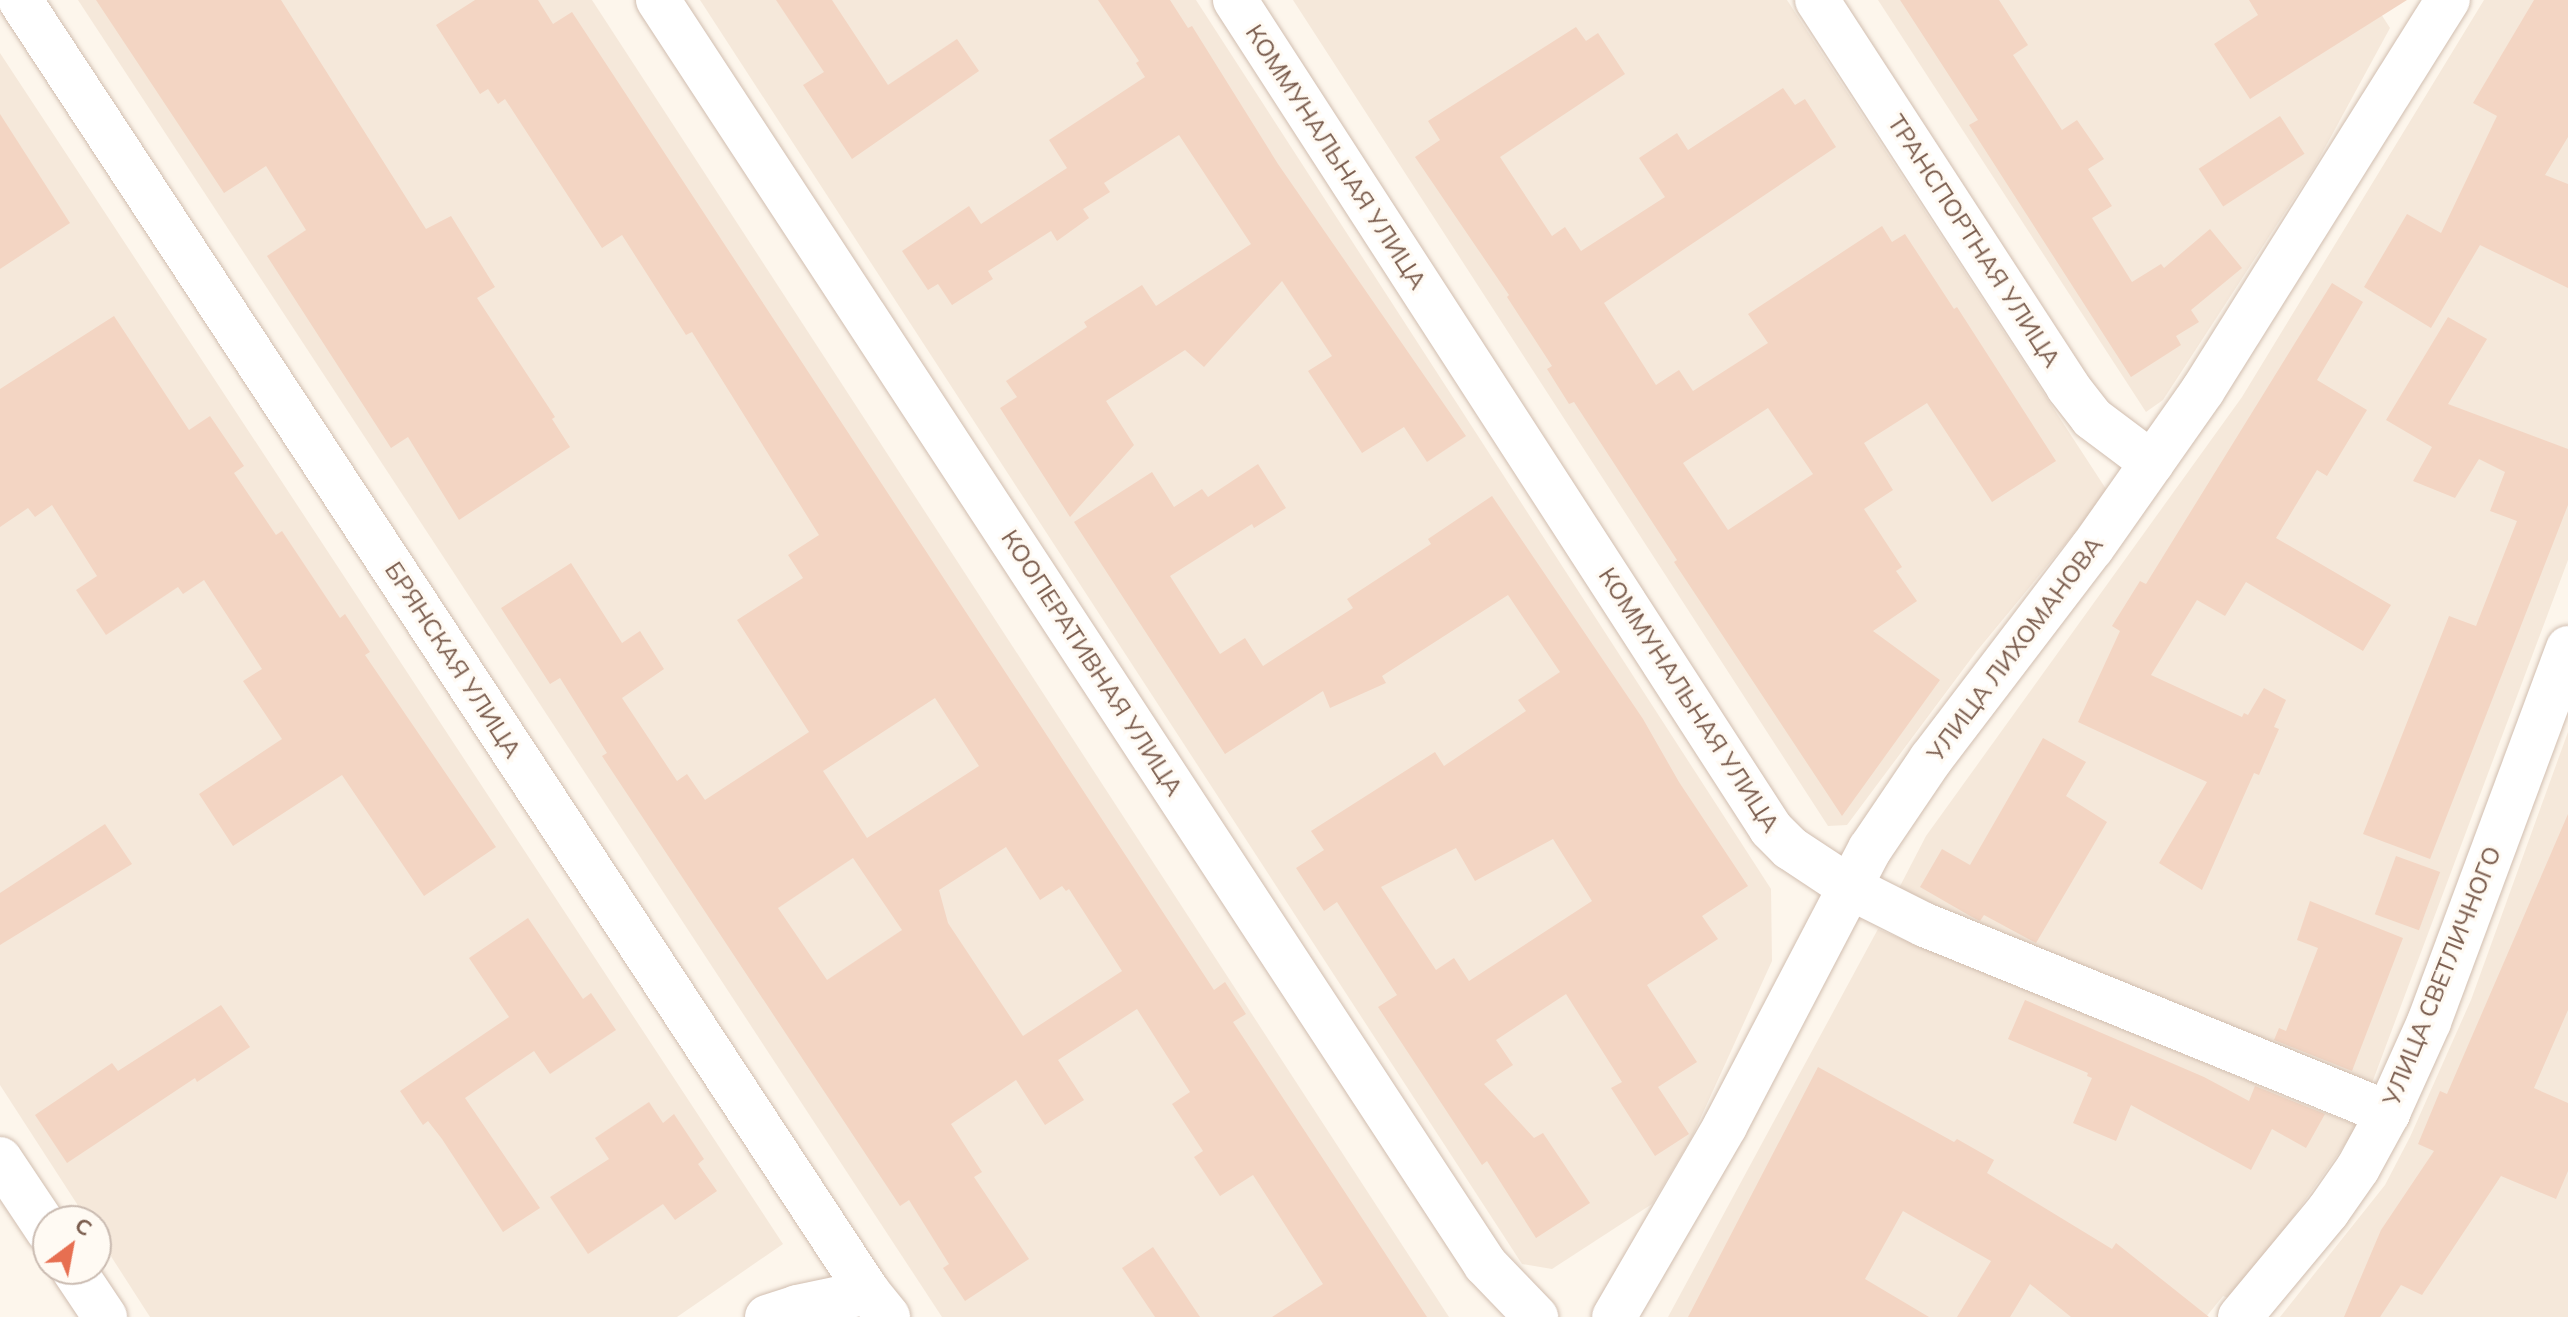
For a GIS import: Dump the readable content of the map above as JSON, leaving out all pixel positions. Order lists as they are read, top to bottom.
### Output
{
  "streets": {
    "street": [
      "КОММУНАЛЬНАЯ УЛИЦА",
      "ТРАНСПОРТНАЯ УЛИЦА",
      "УЛИЦА ЛИХОМАНОВА",
      "БРЯНСКАЯ УЛИЦА",
      "КООПЕРАТИВНАЯ УЛИЦА",
      "УЛИЦА СВЕТЛИЧНОГО"
    ]
  },
  "crossings": [
    ["КОММУНАЛЬНАЯ УЛИЦА", "УЛИЦА ЛИХОМАНОВА"],
    ["КОММУНАЛЬНАЯ УЛИЦА", "УЛИЦА СВЕТЛИЧНОГО"],
    ["ТРАНСПОРТНАЯ УЛИЦА", "УЛИЦА ЛИХОМАНОВА"]
  ],
  "north": "top right"
}
